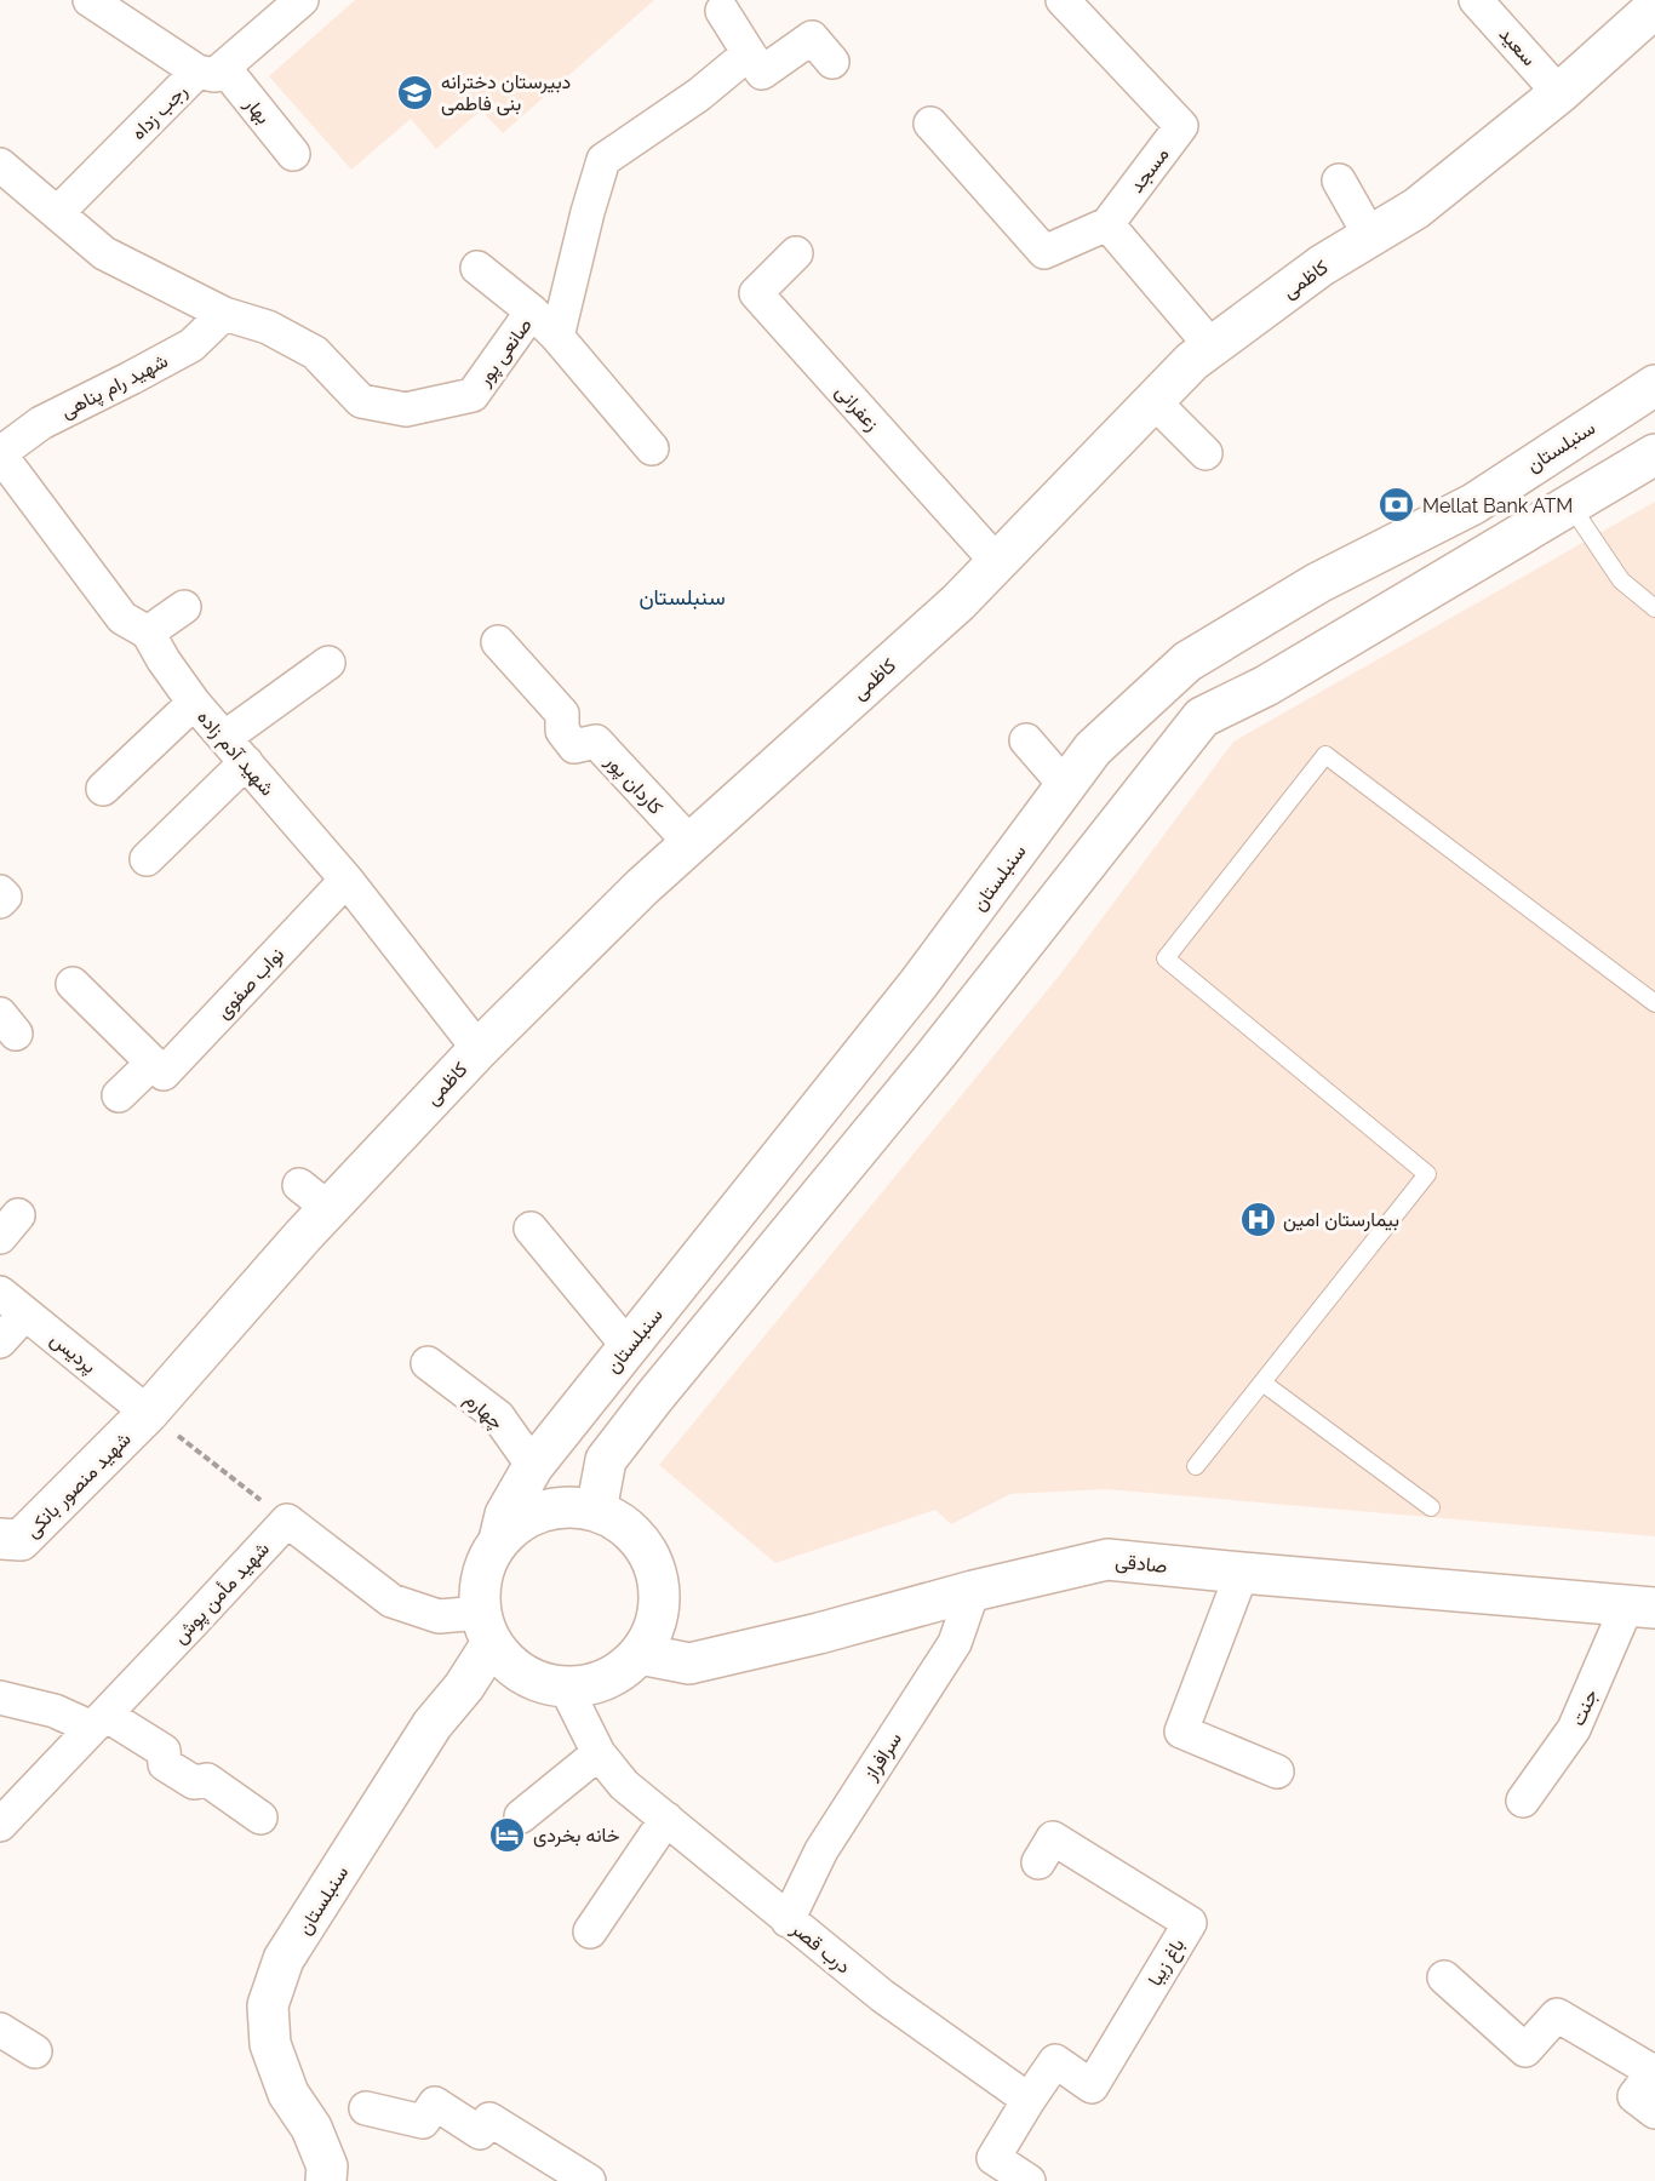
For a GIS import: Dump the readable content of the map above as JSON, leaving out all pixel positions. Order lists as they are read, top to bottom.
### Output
{
  "streets": {
    "street": [
      "سعید",
      "بهار",
      "رجب زداه",
      "مسجد",
      "کاظمی",
      "صانعی پور",
      "شهید رام پناهی",
      "زعفرانی",
      "سنبلستان",
      "شهید آدم زاده",
      "کاردان پور",
      "نواب صفوی",
      "پردیس",
      "چهارم",
      "شهید منصور بانکی",
      "صادقی",
      "شهید مأمن پوش",
      "جنت",
      "سرافراز",
      "درب قصر",
      "باغ زیبا"
    ]
  },
  "crossings": [
    ["سعید", "کاظمی"],
    ["بهار", "رجب زداه"],
    ["رجب زداه", "صانعی پور"],
    ["کاظمی", "زعفرانی"],
    ["کاظمی", "شهید آدم زاده"],
    ["کاظمی", "کاردان پور"],
    ["کاظمی", "پردیس"],
    ["کاظمی", "شهید منصور بانکی"],
    ["صانعی پور", "شهید رام پناهی"],
    ["شهید رام پناهی", "شهید آدم زاده"],
    ["سنبلستان", "چهارم"],
    ["سنبلستان", "صادقی"],
    ["سنبلستان", "درب قصر"],
    ["شهید آدم زاده", "نواب صفوی"],
    ["پردیس", "شهید منصور بانکی"],
    ["صادقی", "جنت"],
    ["صادقی", "سرافراز"],
    ["صادقی", "درب قصر"],
    ["سرافراز", "درب قصر"],
    ["درب قصر", "باغ زیبا"]
  ],
  "districts": ["سنبلستان"],
  "places": {
    "school or university": ["دبیرستان دخترانه بنی فاطمی"],
    "bank": ["Mellat Bank ATM"],
    "hospital": ["بیمارستان امین"],
    "hotel": ["خانه بخردی"]
  }
}
